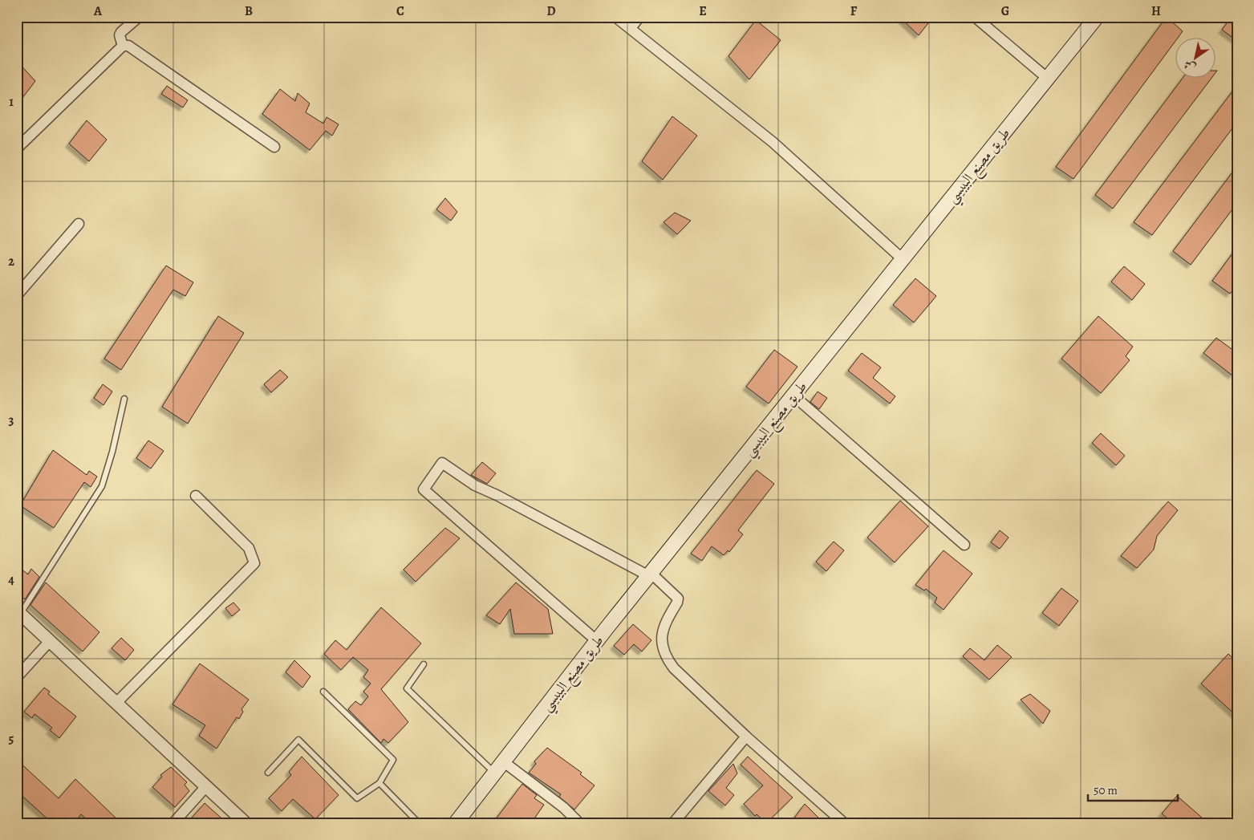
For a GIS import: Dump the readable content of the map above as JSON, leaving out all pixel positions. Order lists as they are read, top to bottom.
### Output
{
  "streets": {
    "main road": ["طريق مصنع البيبسي"]
  },
  "scale_bar": "50 m",
  "north": "bottom left",
  "grid": {
    "columns": [
      "A",
      "B",
      "C",
      "D",
      "E",
      "F",
      "G",
      "H"
    ],
    "rows": [
      "1",
      "2",
      "3",
      "4",
      "5"
    ]
  }
}
